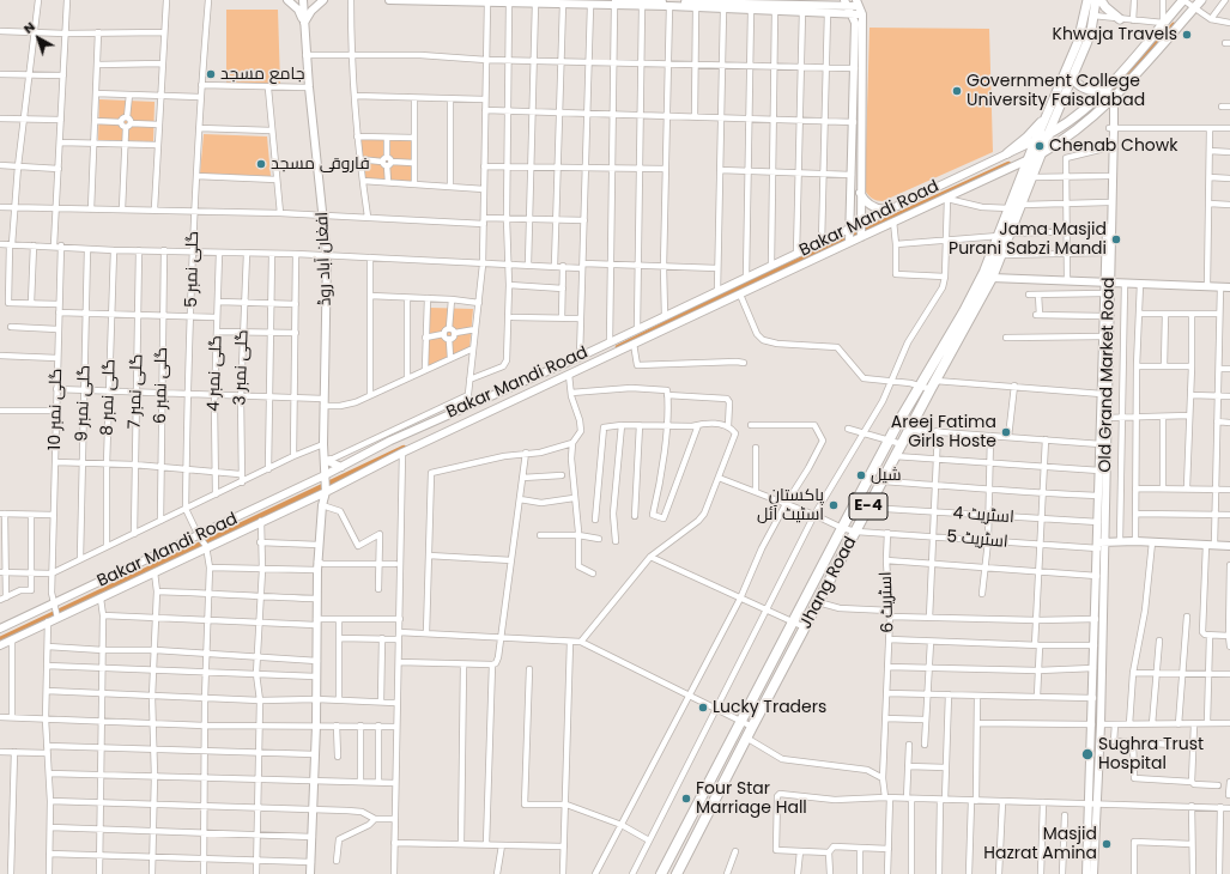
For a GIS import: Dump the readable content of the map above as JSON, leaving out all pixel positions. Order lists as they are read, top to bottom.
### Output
{
  "streets": {
    "highway": ["E-4", "Jhang Road"],
    "main road": ["Bakar Mandi Road", "افغان آباد روڈ", "Old Grand Market Road"],
    "street": [
      "گلی نمبر 5",
      "گلی نمبر 3",
      "گلی نمبر 4",
      "گلی نمبر 6",
      "گلی نمبر 7",
      "گلی نمبر 8",
      "گلی نمبر 9",
      "گلی نمبر 10",
      "اسٹریٹ 4",
      "اسٹریٹ 5",
      "اسٹریٹ 6"
    ]
  },
  "crossings": [
    ["Bakar Mandi Road", "افغان آباد روڈ"],
    ["Bakar Mandi Road", "گلی نمبر 5"],
    ["Bakar Mandi Road", "گلی نمبر 10"],
    ["Bakar Mandi Road", "Jhang Road"],
    ["Old Grand Market Road", "اسٹریٹ 4"],
    ["Old Grand Market Road", "اسٹریٹ 5"],
    ["Old Grand Market Road", "اسٹریٹ 6"],
    ["اسٹریٹ 4", "Jhang Road"],
    ["اسٹریٹ 5", "Jhang Road"]
  ],
  "places": [
    "Khwaja Travels",
    "جامع مسجد",
    "Government College University Faisalabad",
    "Chenab Chowk",
    "فاروقی مسجد",
    "Jama Masjid Purani Sabzi Mandi",
    "Areej Fatima Girls Hoste",
    "شیل",
    "پاکستان اسٹیٹ آئل",
    "Lucky Traders",
    "Sughra Trust Hospital",
    "Four Star Marriage Hall",
    "Masjid Hazrat Amina"
  ],
  "north": "top left"
}
